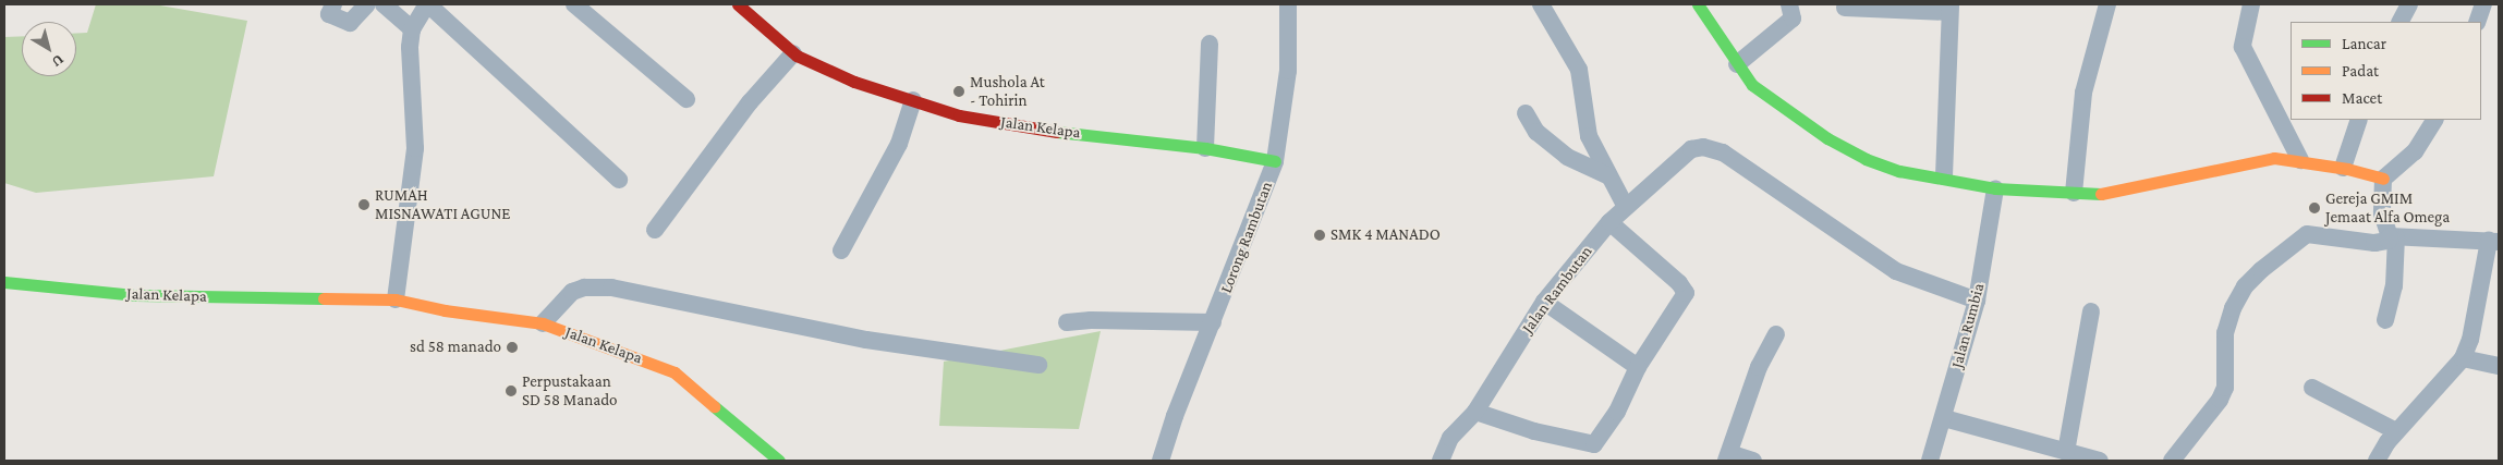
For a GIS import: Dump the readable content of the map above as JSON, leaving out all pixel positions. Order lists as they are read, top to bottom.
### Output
{
  "streets": {
    "street": [
      "Jalan Kelapa",
      "Lorong Rambutan",
      "Jalan Rambutan",
      "Jalan Rumbia"
    ]
  },
  "crossings": [
    ["Jalan Kelapa", "Lorong Rambutan"],
    ["Jalan Rambutan", "Jalan Rumbia"]
  ],
  "places": [
    "Mushola At - Tohirin",
    "RUMAH MISNAWATI AGUNE",
    "Gereja GMIM Jemaat Alfa Omega",
    "SMK 4 MANADO",
    "sd 58 manado",
    "Perpustakaan SD 58 Manado"
  ],
  "legend": ["Lancar", "Padat", "Macet"],
  "north": "bottom right"
}
